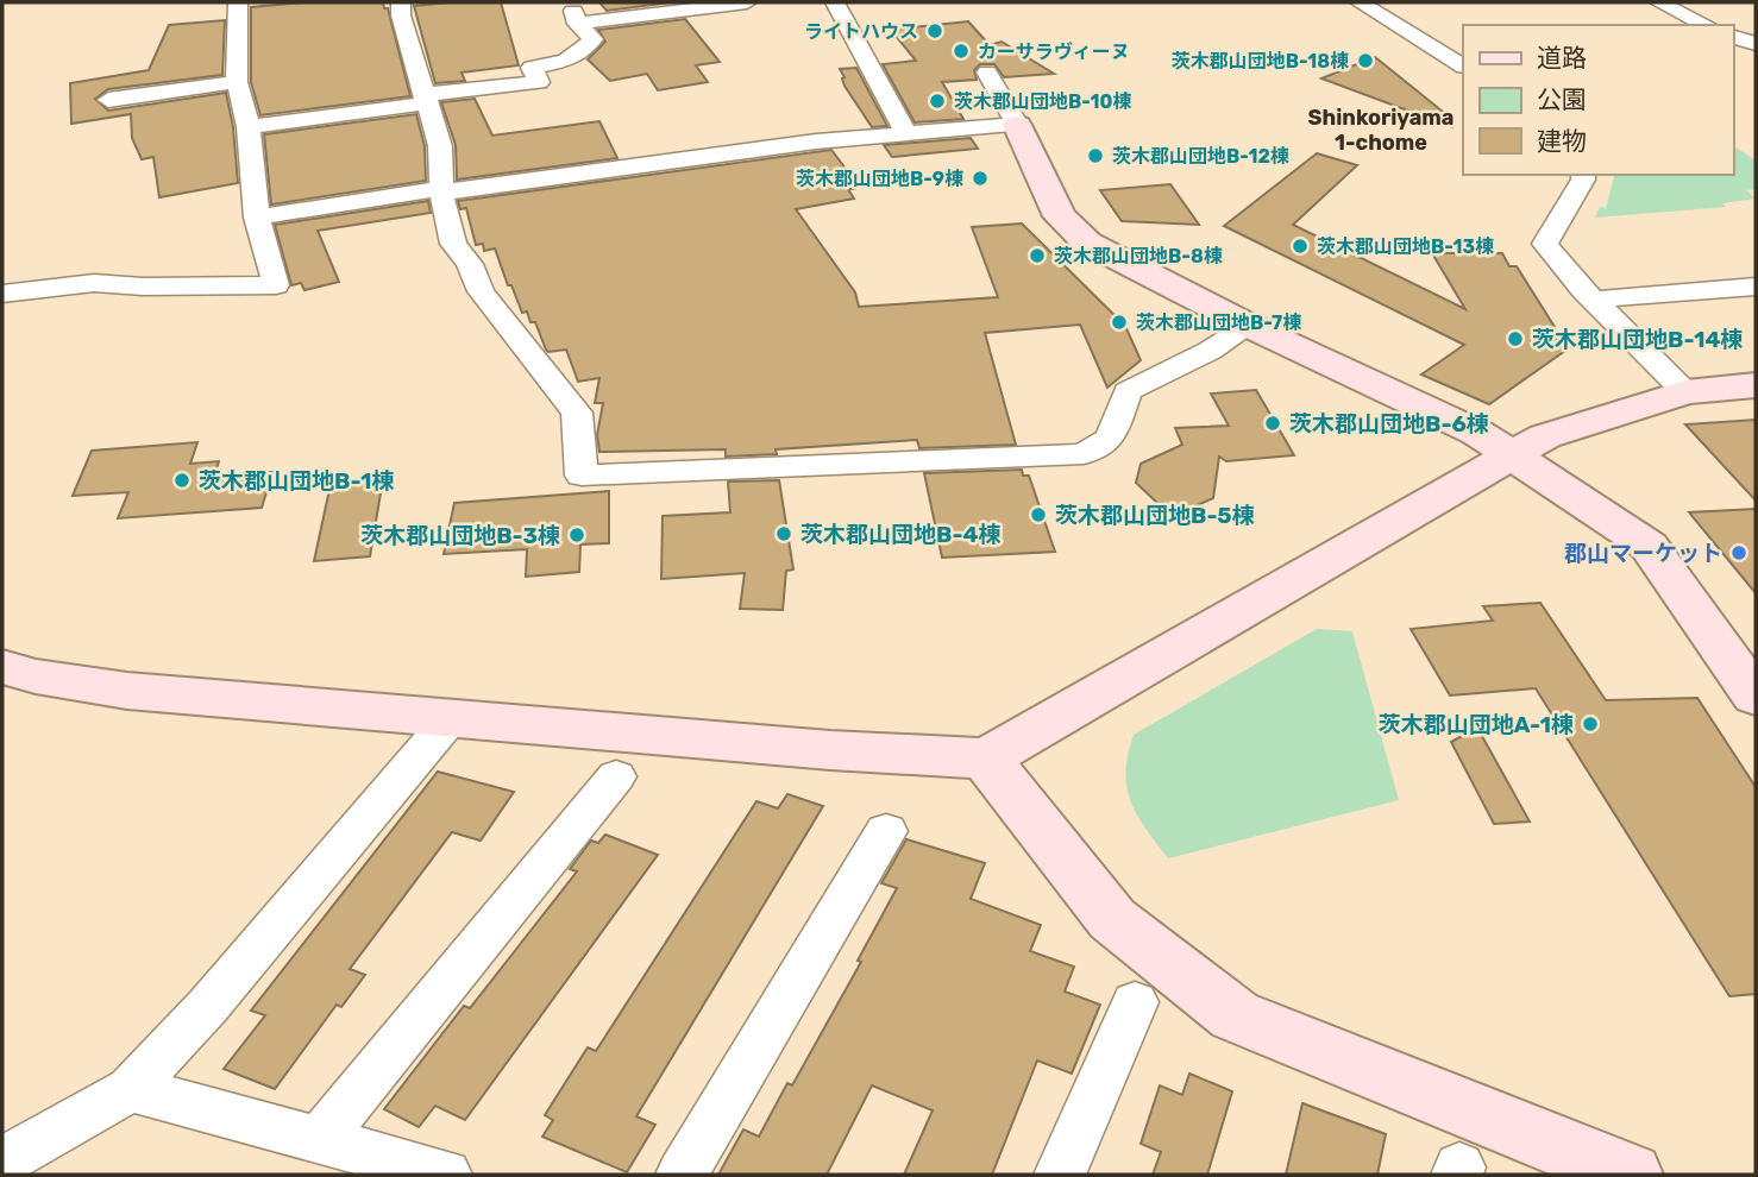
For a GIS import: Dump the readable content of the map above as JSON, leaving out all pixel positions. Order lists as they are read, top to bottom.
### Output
{
  "districts": ["Shinkoriyama 1-chome"],
  "places": [
    "ライトハウス",
    "カーサラヴィーヌ",
    "茨木郡山団地B-18棟",
    "茨木郡山団地B-10棟",
    "茨木郡山団地B-12棟",
    "茨木郡山団地B-9棟",
    "茨木郡山団地B-13棟",
    "茨木郡山団地B-8棟",
    "茨木郡山団地B-7棟",
    "茨木郡山団地B-14棟",
    "茨木郡山団地B-6棟",
    "茨木郡山団地B-1棟",
    "茨木郡山団地B-5棟",
    "茨木郡山団地B-4棟",
    "茨木郡山団地B-3棟",
    "郡山マーケット",
    "茨木郡山団地A-1棟"
  ],
  "legend": ["道路", "公園", "建物"]
}
